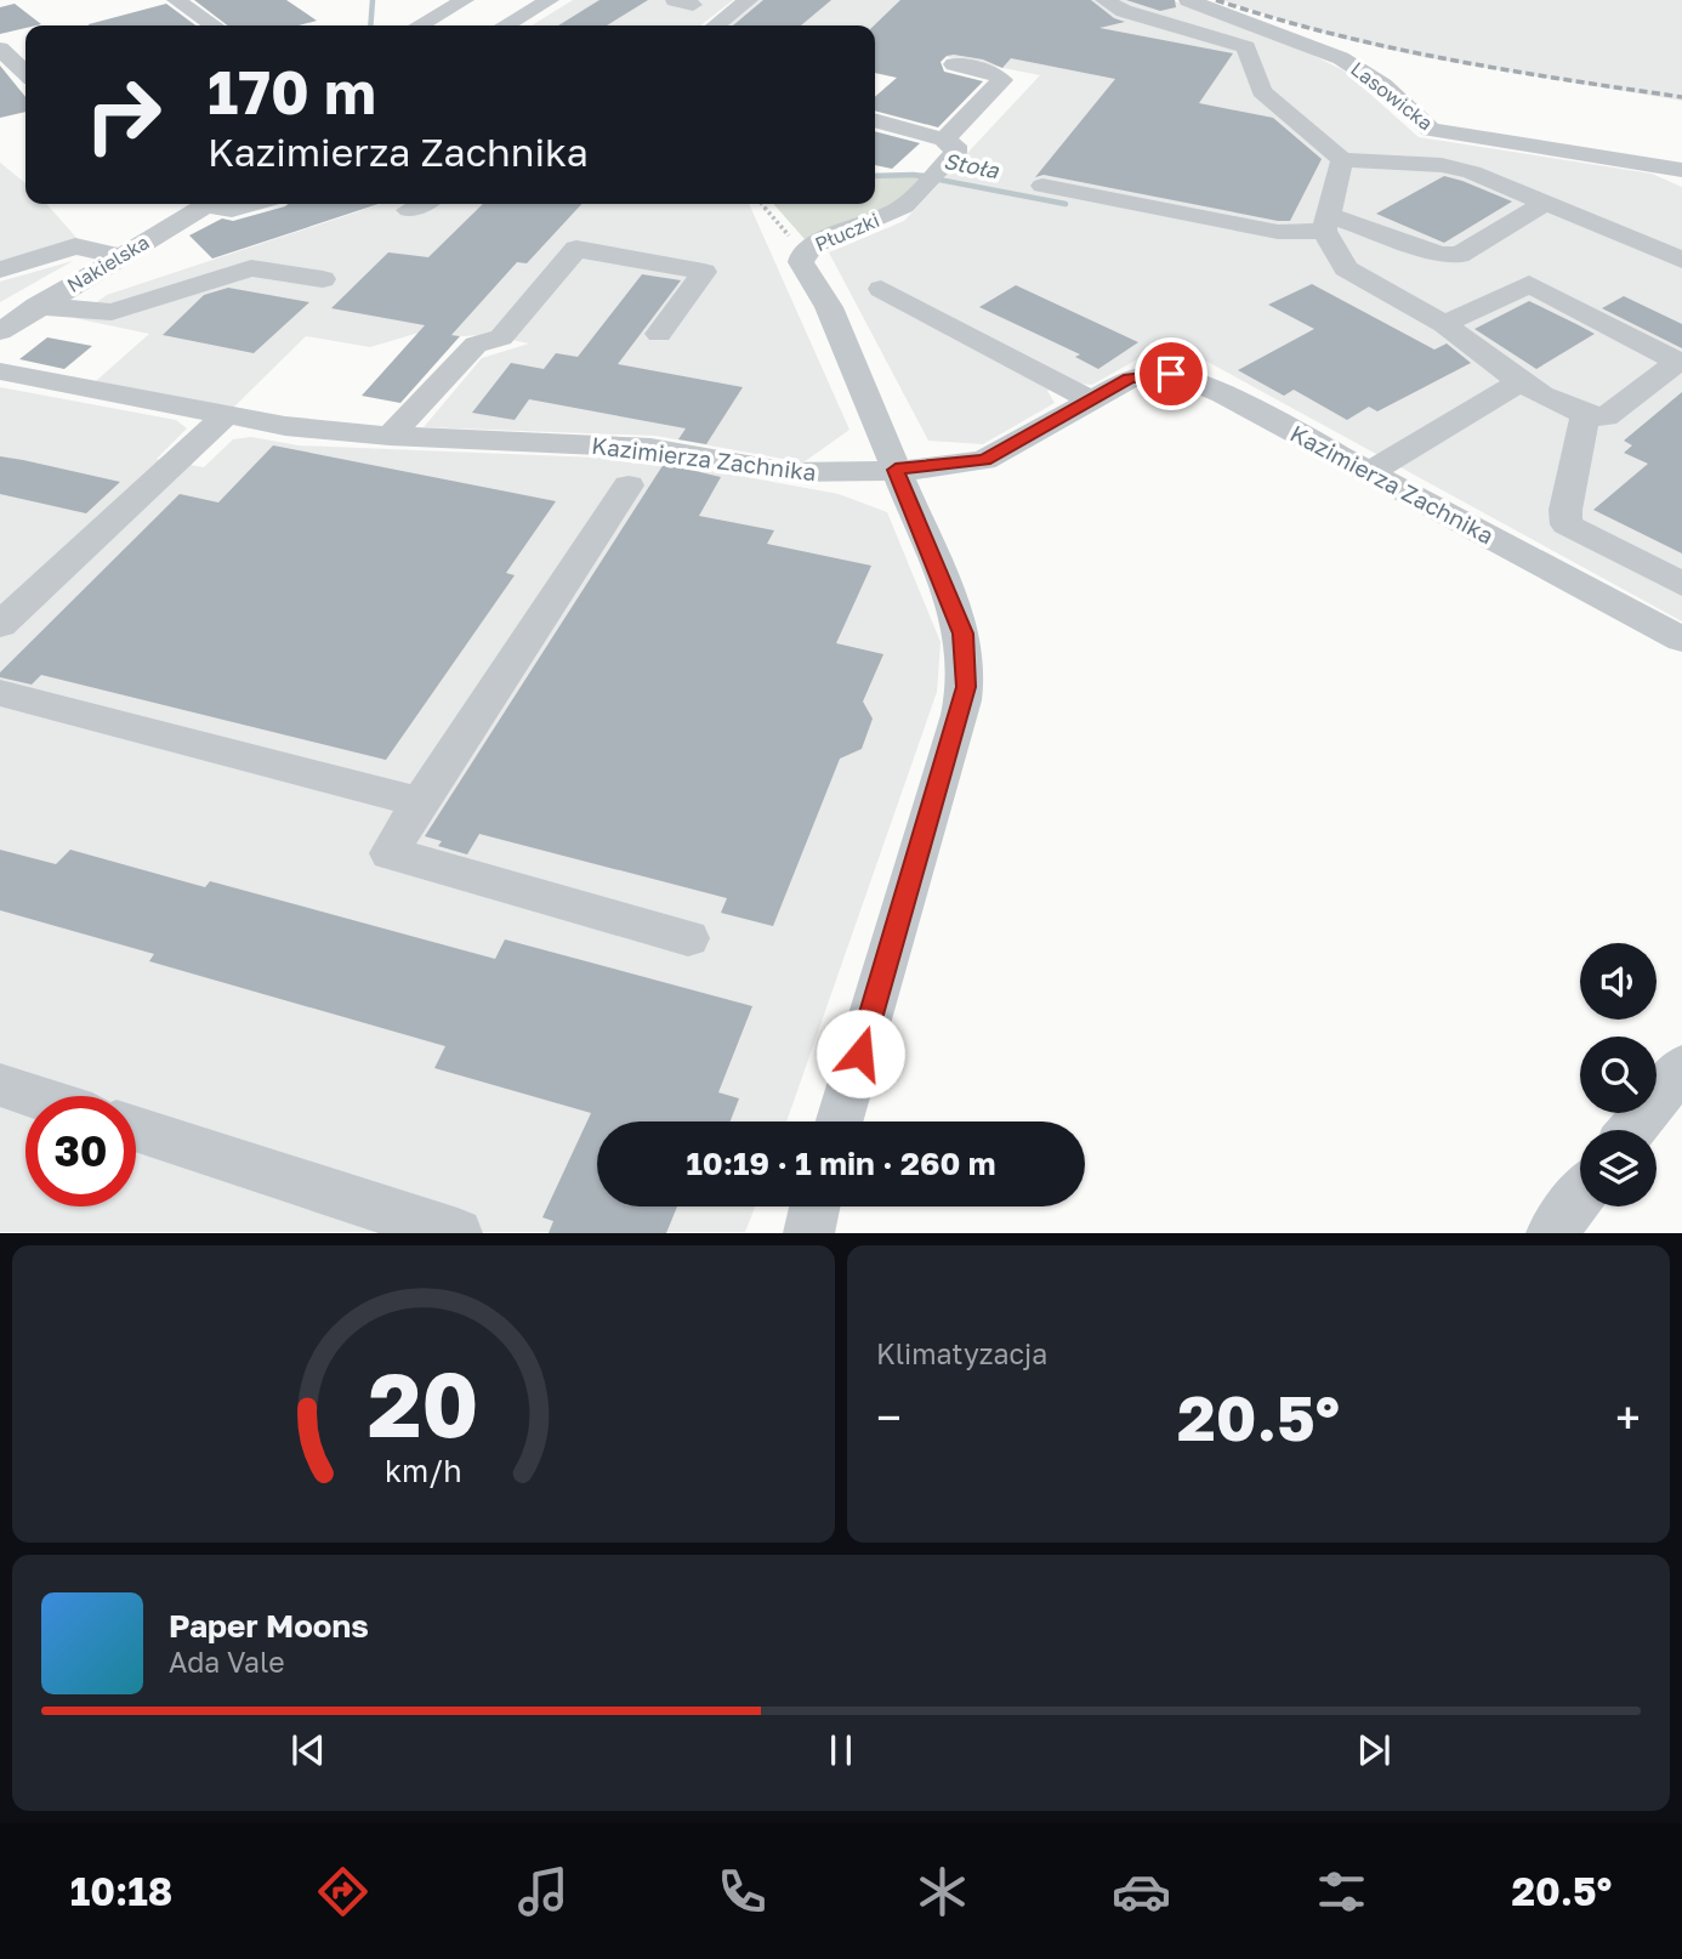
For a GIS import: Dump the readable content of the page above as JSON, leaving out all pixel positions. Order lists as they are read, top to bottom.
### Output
{
  "streets": {
    "street": [
      "Lasowicka",
      "Płuczki",
      "Nakielska",
      "Kazimierza Zachnika"
    ]
  },
  "crossings": [
    ["Płuczki", "Kazimierza Zachnika"]
  ],
  "water": ["Stoła"],
  "page": {
    "turn": ["170 m", "Kazimierza Zachnika"],
    "limit": "30",
    "trip": "10:19 · 1 min · 260 m",
    "tile": "Klimatyzacja",
    "heat": ["−", "20.5°", "+"],
    "song": ["Paper Moons", "Ada Vale"],
    "tabs": ["10:18", "20.5°"],
    "gauge": ["20", "km/h"]
  }
}
